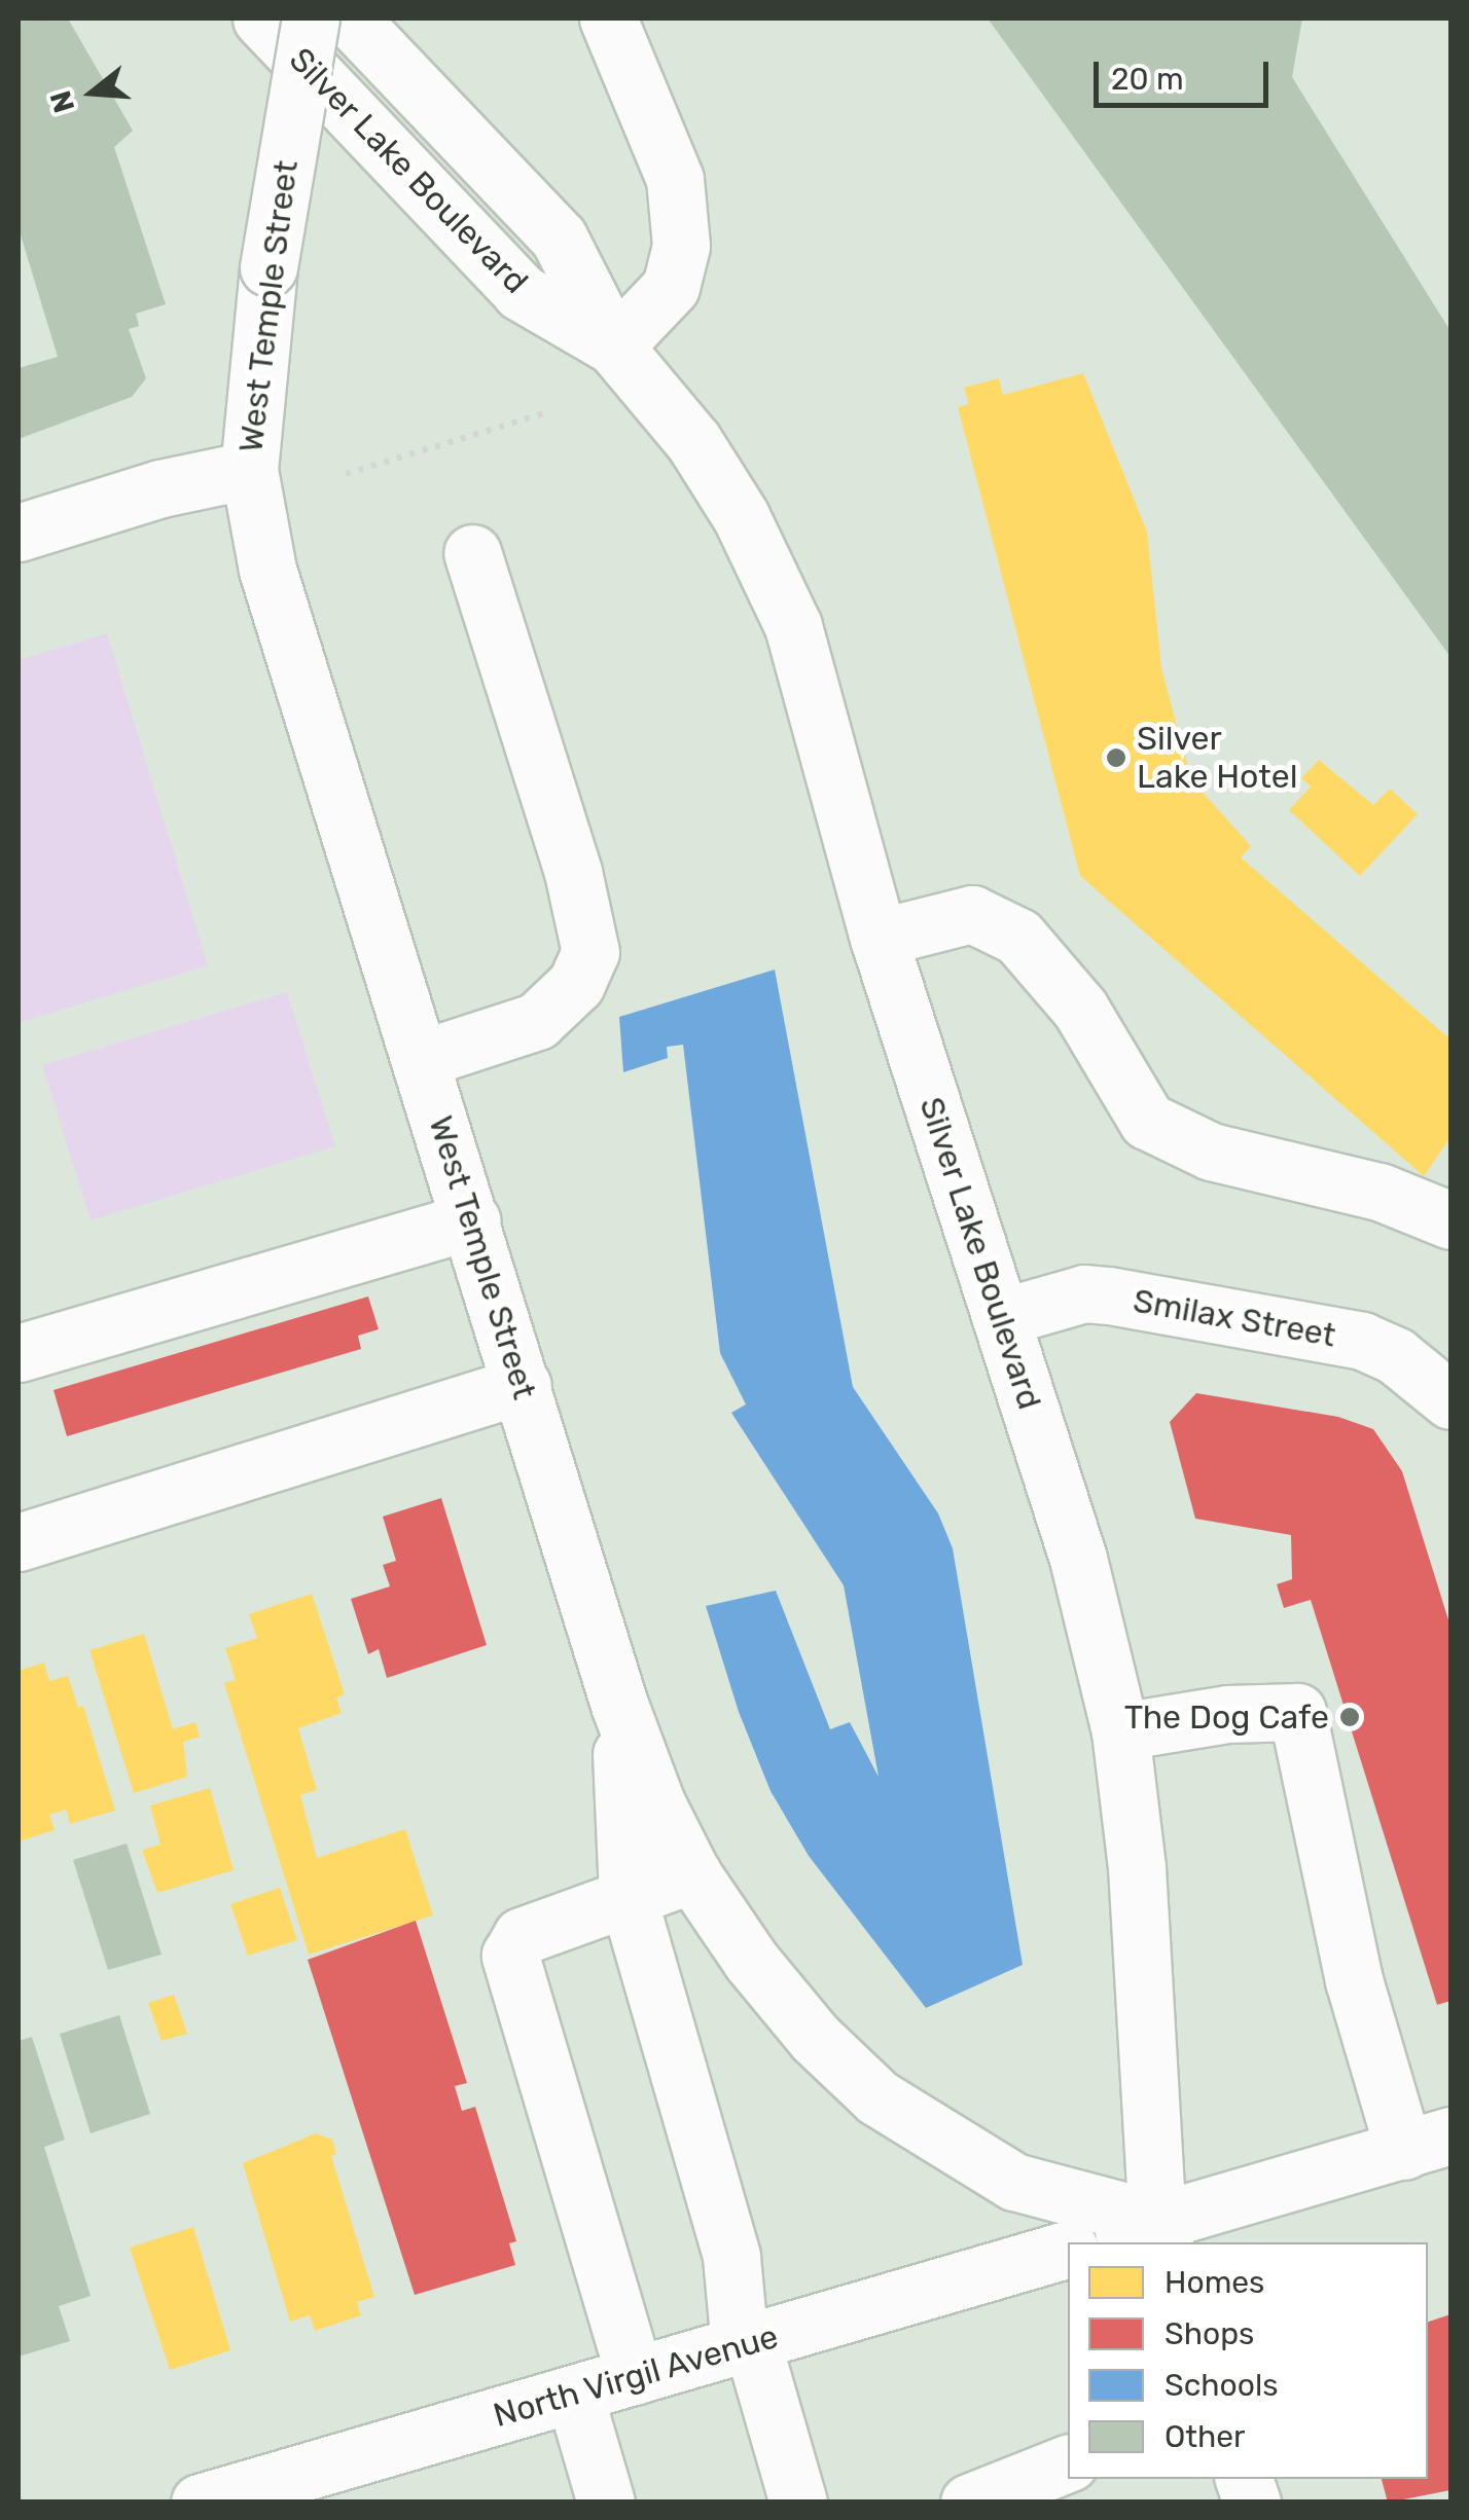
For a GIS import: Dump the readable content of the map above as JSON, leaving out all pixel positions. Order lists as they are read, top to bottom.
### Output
{
  "streets": {
    "main road": [
      "Silver Lake Boulevard",
      "West Temple Street",
      "Smilax Street",
      "North Virgil Avenue"
    ]
  },
  "crossings": [
    ["Silver Lake Boulevard", "West Temple Street"],
    ["Silver Lake Boulevard", "Smilax Street"]
  ],
  "places": ["Silver Lake Hotel", "The Dog Cafe"],
  "legend": [
    "Homes",
    "Shops",
    "Schools",
    "Other"
  ],
  "scale_bar": "20 m",
  "north": "left"
}
